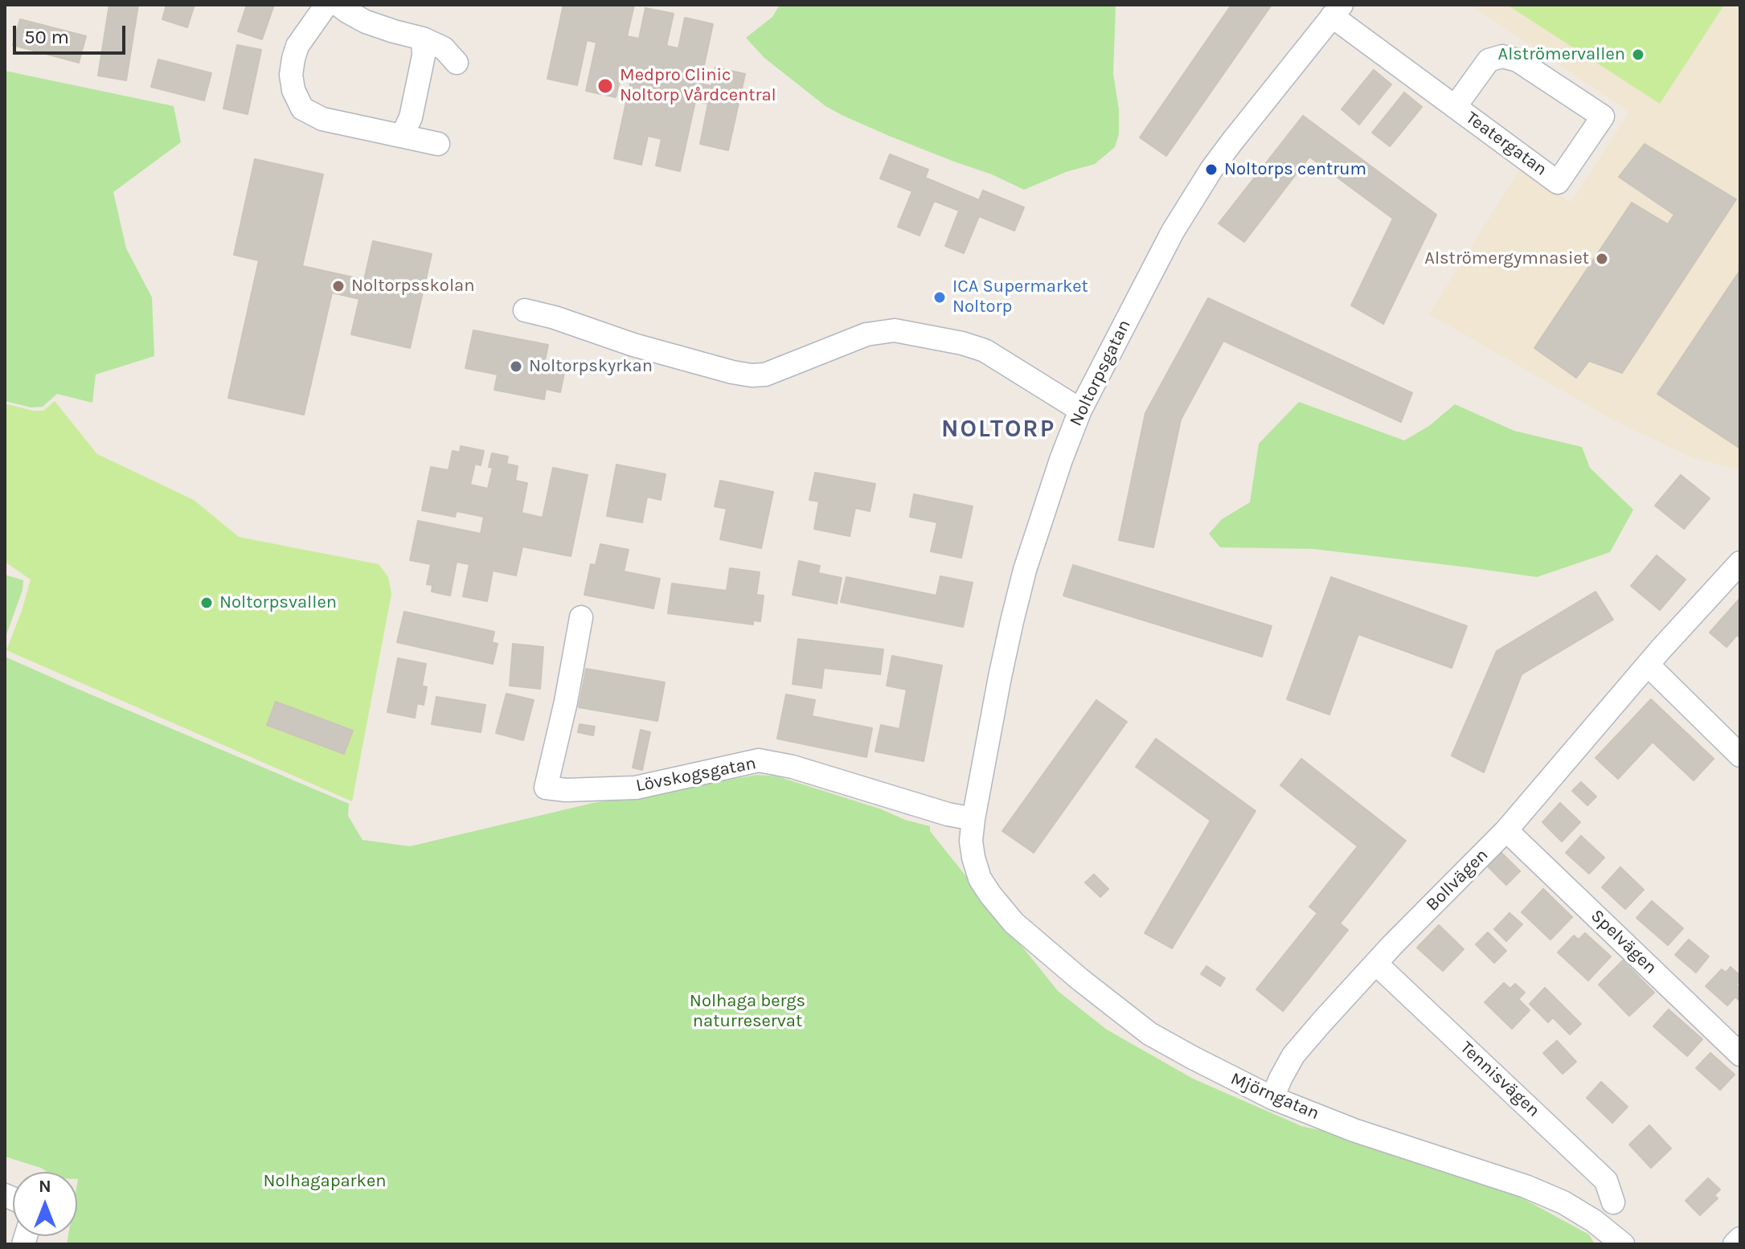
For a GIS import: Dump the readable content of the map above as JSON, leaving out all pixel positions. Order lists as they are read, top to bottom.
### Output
{
  "streets": {
    "street": [
      "Teatergatan",
      "Noltorpsgatan",
      "Lövskogsgatan",
      "Bollvägen",
      "Spelvägen",
      "Tennisvägen",
      "Mjörngatan"
    ]
  },
  "crossings": [
    ["Teatergatan", "Noltorpsgatan"],
    ["Noltorpsgatan", "Lövskogsgatan"],
    ["Noltorpsgatan", "Mjörngatan"],
    ["Bollvägen", "Spelvägen"],
    ["Bollvägen", "Tennisvägen"],
    ["Bollvägen", "Mjörngatan"]
  ],
  "districts": ["NOLTORP"],
  "parks": ["Nolhaga bergs naturreservat", "Nolhagaparken"],
  "places": [
    "Alströmervallen",
    "Medpro Clinic Noltorp Vårdcentral",
    "Noltorps centrum",
    "Alströmergymnasiet",
    "Noltorpsskolan",
    "ICA Supermarket Noltorp",
    "Noltorpskyrkan",
    "Noltorpsvallen"
  ],
  "scale_bar": "50 m",
  "north": "top"
}
